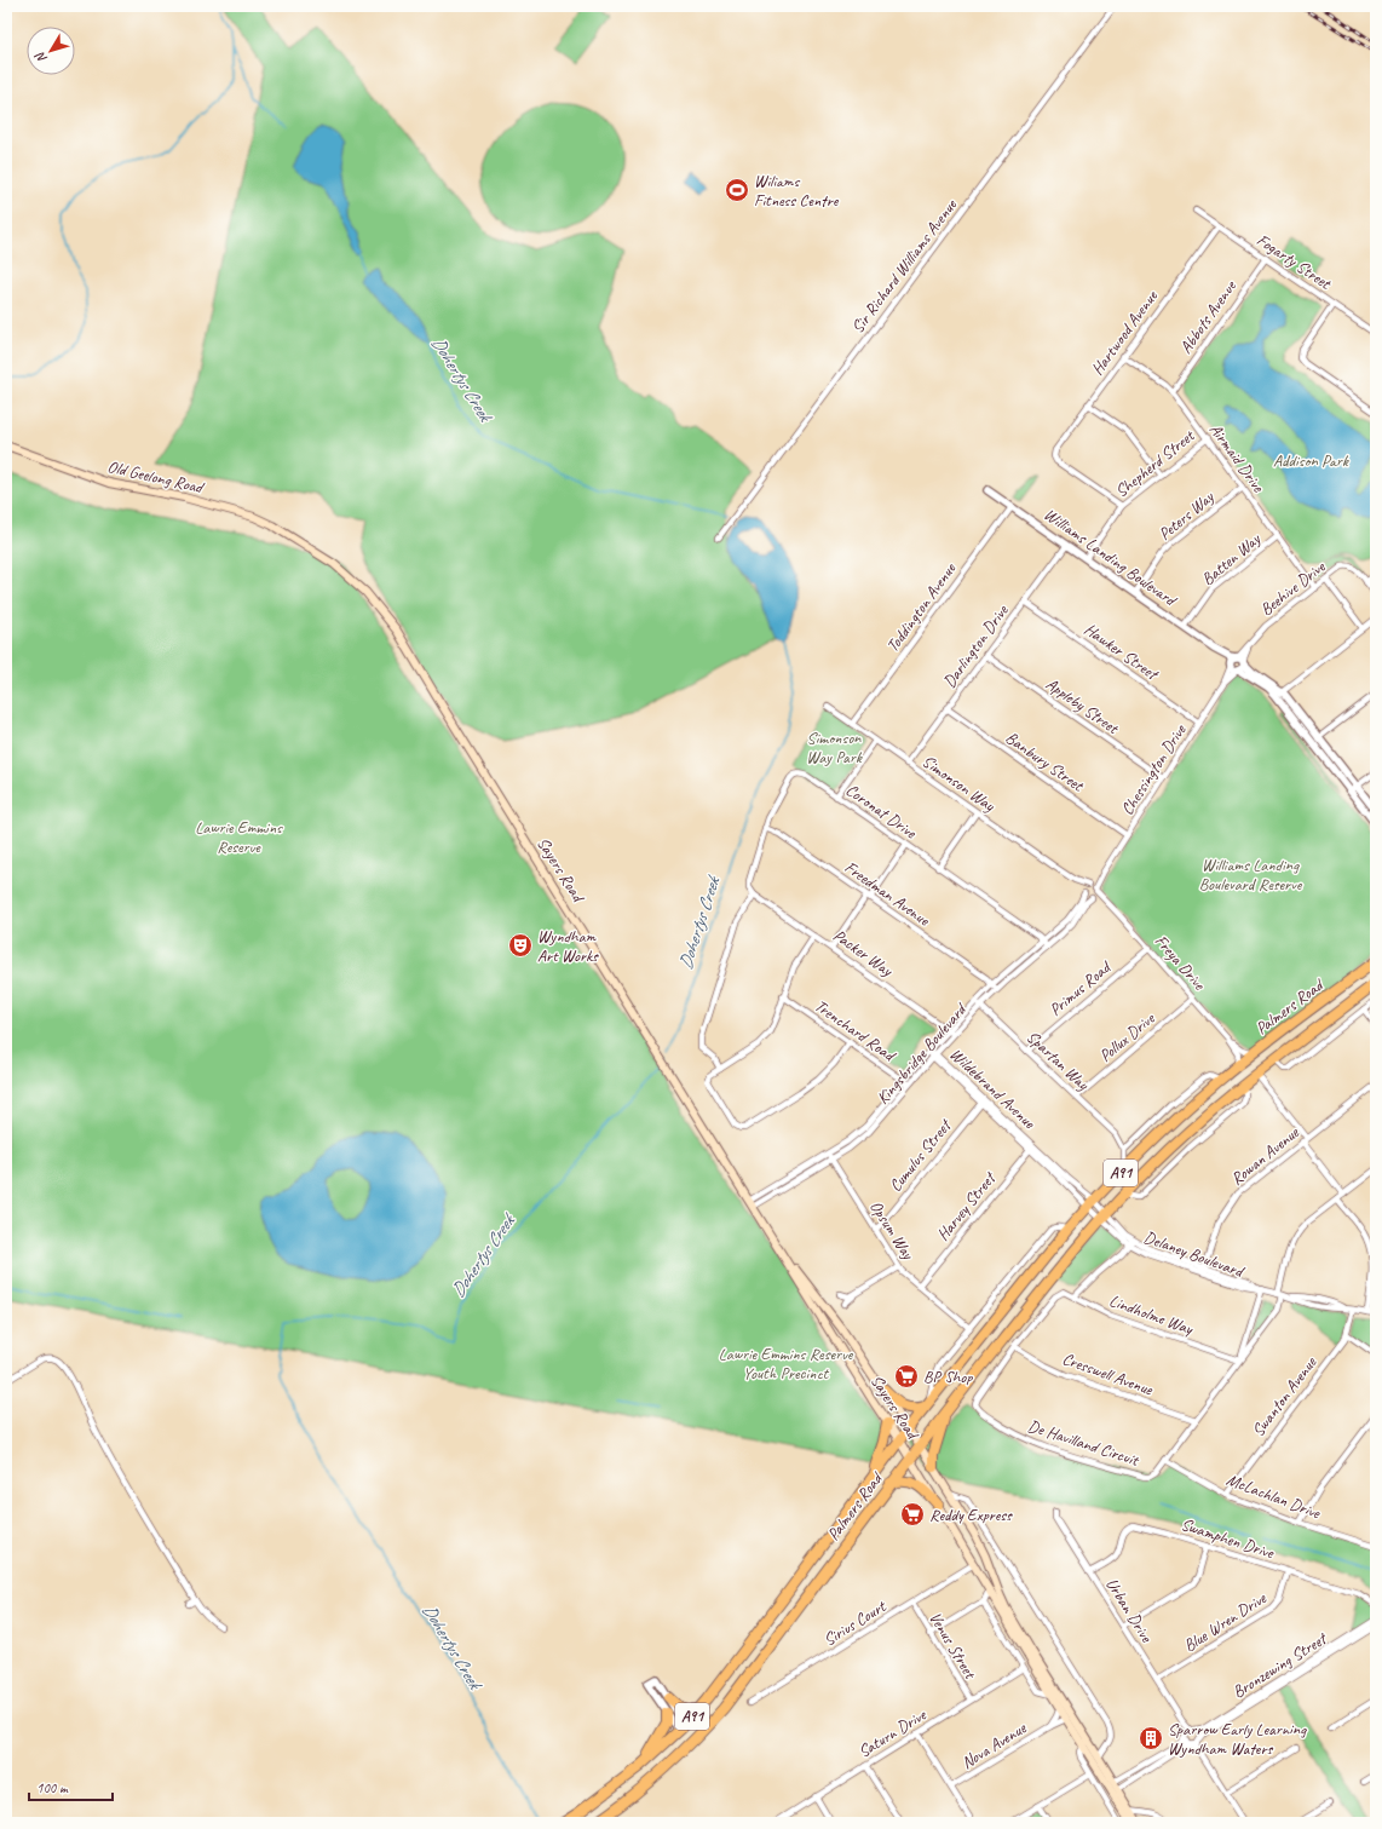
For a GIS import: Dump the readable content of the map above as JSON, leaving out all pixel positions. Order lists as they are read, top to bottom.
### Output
{
  "streets": {
    "highway": ["Palmers Road", "A91"],
    "main road": ["Old Geelong Road", "Sayers Road"],
    "street": [
      "Fogarty Street",
      "Sir Richard Williams Avenue",
      "Abbots Avenue",
      "Hartwood Avenue",
      "Airmaid Drive",
      "Shepherd Street",
      "Peters Way",
      "Williams Landing Boulevard",
      "Batten Way",
      "Beehive Drive",
      "Toddington Avenue",
      "Darlington Drive",
      "Hawker Street",
      "Appleby Street",
      "Banbury Street",
      "Chessington Drive",
      "Simonson Way",
      "Coronat Drive",
      "Freedman Avenue",
      "Packer Way",
      "Freya Drive",
      "Primus Road",
      "Trenchard Road",
      "Pollux Drive",
      "Kingsbridge Boulevard",
      "Spartan Way",
      "Wildebrand Avenue",
      "Cumulus Street",
      "Rowan Avenue",
      "Harvey Street",
      "Opsum Way",
      "Delaney Boulevard",
      "Lindholme Way",
      "Cresswell Avenue",
      "Swanton Avenue",
      "De Havilland Circuit",
      "McLachlan Drive",
      "Swamphen Drive",
      "Urban Drive",
      "Blue Wren Drive",
      "Sirius Court",
      "Venus Street",
      "Bronzewing Street",
      "Saturn Drive",
      "Nova Avenue"
    ]
  },
  "crossings": [
    ["Fogarty Street", "Abbots Avenue"],
    ["Fogarty Street", "Hartwood Avenue"],
    ["Abbots Avenue", "Airmaid Drive"],
    ["Hartwood Avenue", "Airmaid Drive"],
    ["Hartwood Avenue", "Shepherd Street"],
    ["Airmaid Drive", "Shepherd Street"],
    ["Airmaid Drive", "Peters Way"],
    ["Airmaid Drive", "Batten Way"],
    ["Airmaid Drive", "Beehive Drive"],
    ["Shepherd Street", "Williams Landing Boulevard"],
    ["Old Geelong Road", "Sayers Road"],
    ["Peters Way", "Williams Landing Boulevard"],
    ["Williams Landing Boulevard", "Batten Way"],
    ["Williams Landing Boulevard", "Beehive Drive"],
    ["Williams Landing Boulevard", "Toddington Avenue"],
    ["Williams Landing Boulevard", "Darlington Drive"],
    ["Williams Landing Boulevard", "Chessington Drive"],
    ["Beehive Drive", "Chessington Drive"],
    ["Toddington Avenue", "Simonson Way"],
    ["Darlington Drive", "Hawker Street"],
    ["Darlington Drive", "Appleby Street"],
    ["Darlington Drive", "Banbury Street"],
    ["Darlington Drive", "Simonson Way"],
    ["Hawker Street", "Chessington Drive"],
    ["Appleby Street", "Chessington Drive"],
    ["Banbury Street", "Chessington Drive"],
    ["Chessington Drive", "Simonson Way"],
    ["Chessington Drive", "Freya Drive"],
    ["Chessington Drive", "Kingsbridge Boulevard"],
    ["Simonson Way", "Freya Drive"],
    ["Simonson Way", "Kingsbridge Boulevard"],
    ["Coronat Drive", "Freedman Avenue"],
    ["Coronat Drive", "Packer Way"],
    ["Coronat Drive", "Kingsbridge Boulevard"],
    ["Sayers Road", "Palmers Road"],
    ["Sayers Road", "Kingsbridge Boulevard"],
    ["Sayers Road", "Sirius Court"],
    ["Sayers Road", "Saturn Drive"],
    ["Sayers Road", "Nova Avenue"],
    ["Freedman Avenue", "Kingsbridge Boulevard"],
    ["Packer Way", "Kingsbridge Boulevard"],
    ["Freya Drive", "Primus Road"],
    ["Freya Drive", "Palmers Road"],
    ["Freya Drive", "Pollux Drive"],
    ["Freya Drive", "Kingsbridge Boulevard"],
    ["Primus Road", "Spartan Way"],
    ["Palmers Road", "Wildebrand Avenue"],
    ["Palmers Road", "Opsum Way"],
    ["Palmers Road", "Delaney Boulevard"],
    ["Trenchard Road", "Kingsbridge Boulevard"],
    ["Pollux Drive", "Spartan Way"],
    ["Kingsbridge Boulevard", "Spartan Way"],
    ["Kingsbridge Boulevard", "Wildebrand Avenue"],
    ["Kingsbridge Boulevard", "Opsum Way"],
    ["Wildebrand Avenue", "Cumulus Street"],
    ["Wildebrand Avenue", "Harvey Street"],
    ["Wildebrand Avenue", "Delaney Boulevard"],
    ["Cumulus Street", "Opsum Way"],
    ["Rowan Avenue", "Delaney Boulevard"],
    ["Harvey Street", "Opsum Way"],
    ["Delaney Boulevard", "Swanton Avenue"],
    ["Delaney Boulevard", "De Havilland Circuit"],
    ["Lindholme Way", "De Havilland Circuit"],
    ["Cresswell Avenue", "De Havilland Circuit"],
    ["Swanton Avenue", "McLachlan Drive"],
    ["De Havilland Circuit", "McLachlan Drive"],
    ["Swamphen Drive", "Urban Drive"],
    ["Swamphen Drive", "Blue Wren Drive"],
    ["Urban Drive", "Blue Wren Drive"],
    ["Urban Drive", "Bronzewing Street"],
    ["Sirius Court", "Venus Street"],
    ["Venus Street", "Saturn Drive"]
  ],
  "water": ["Dohertys Creek"],
  "parks": [
    "Addison Park",
    "Simonson Way Park",
    "Lawrie Emmins Reserve",
    "Williams Landing Boulevard Reserve",
    "Lawrie Emmins Reserve Youth Precinct"
  ],
  "places": {
    "sports": ["Wiliams Fitness Centre"],
    "theatre": ["Wyndham Art Works"],
    "supermarket": ["BP Shop", "Reddy Express"],
    "building": ["Sparrow Early Learning Wyndham Waters"]
  },
  "scale_bar": "100 m",
  "north": "bottom left"
}
